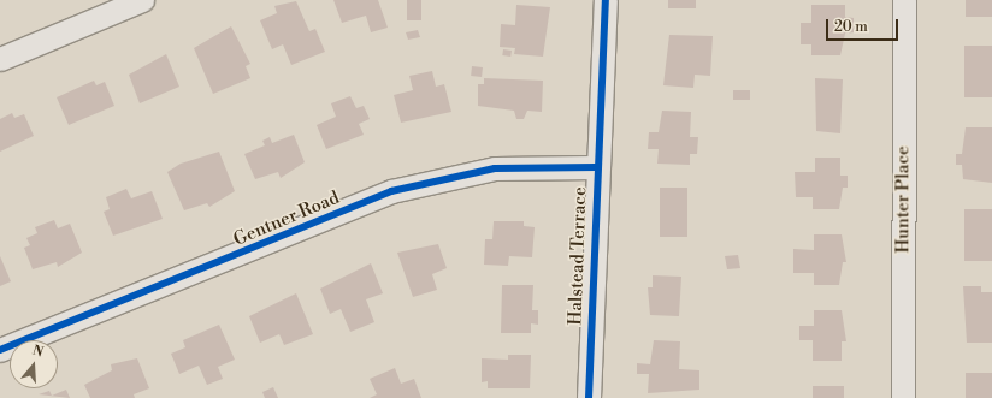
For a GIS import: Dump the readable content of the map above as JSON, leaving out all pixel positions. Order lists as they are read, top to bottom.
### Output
{
  "streets": {
    "street": ["Hunter Place", "Gentner Road", "Halstead Terrace"]
  },
  "crossings": [
    ["Gentner Road", "Halstead Terrace"]
  ],
  "scale_bar": "20 m",
  "north": "top"
}
